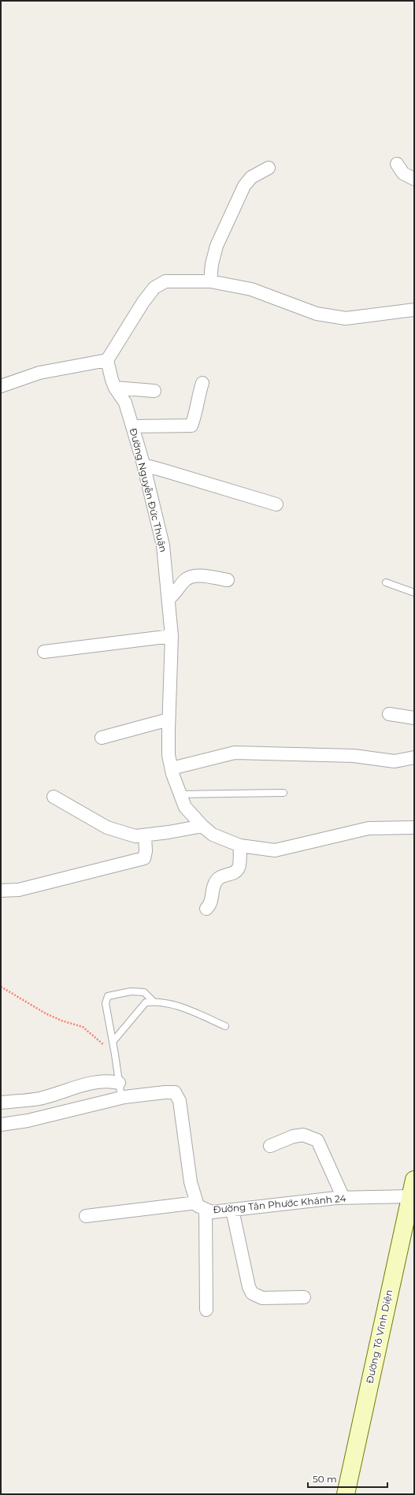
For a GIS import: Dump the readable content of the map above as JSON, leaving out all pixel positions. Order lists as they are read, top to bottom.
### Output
{
  "streets": {
    "main road": ["Đường Tô Vĩnh Diện"],
    "street": ["Đường Nguyễn Đức Thuận", "Đường Tân Phước Khánh 24"]
  },
  "crossings": [
    ["Đường Tân Phước Khánh 24", "Đường Tô Vĩnh Diện"]
  ],
  "scale_bar": "50 m"
}
